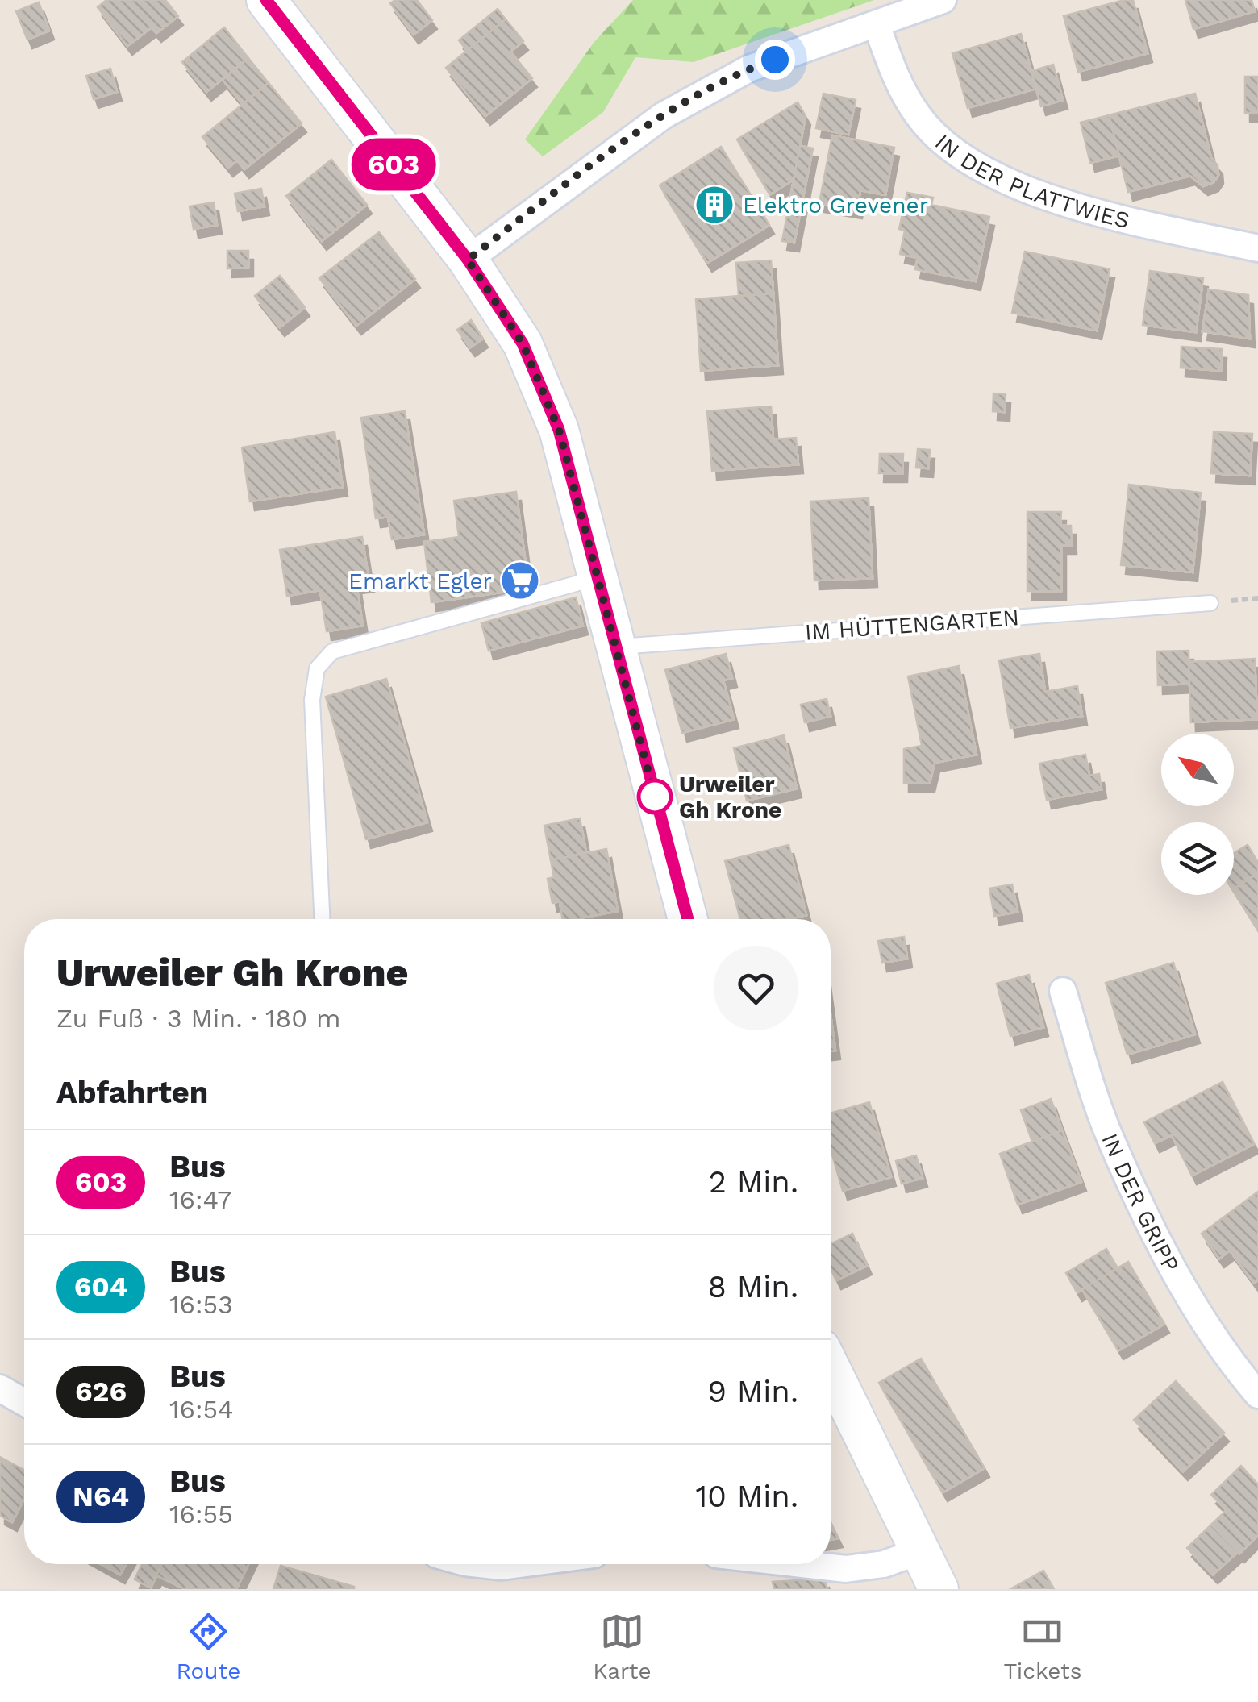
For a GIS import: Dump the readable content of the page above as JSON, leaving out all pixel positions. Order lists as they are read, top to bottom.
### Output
{
  "streets": {
    "street": ["IN DER PLATTWIES", "IN DER GRIPP"],
    "lane": ["IM HÜTTENGARTEN"]
  },
  "places": {
    "building": ["Elektro Grevener"],
    "supermarket": ["Emarkt Egler"],
    "other": ["Urweiler Gh Krone"]
  },
  "lines": ["bus line 603"],
  "north": "top left",
  "page": {
    "on_map": "603",
    "heading": [
      ["Urweiler Gh Krone", "Zu Fuß · 3 Min. · 180 m"],
      "Abfahrten"
    ],
    "list": [
      {
        "mark": "603",
        "name": "Bus",
        "note": "16:47",
        "value": "2 Min."
      },
      {
        "mark": "604",
        "name": "Bus",
        "note": "16:53",
        "value": "8 Min."
      },
      {
        "mark": "626",
        "name": "Bus",
        "note": "16:54",
        "value": "9 Min."
      },
      {
        "mark": "N64",
        "name": "Bus",
        "note": "16:55",
        "value": "10 Min."
      }
    ],
    "tabs": ["Route", "Karte", "Tickets"]
  }
}
